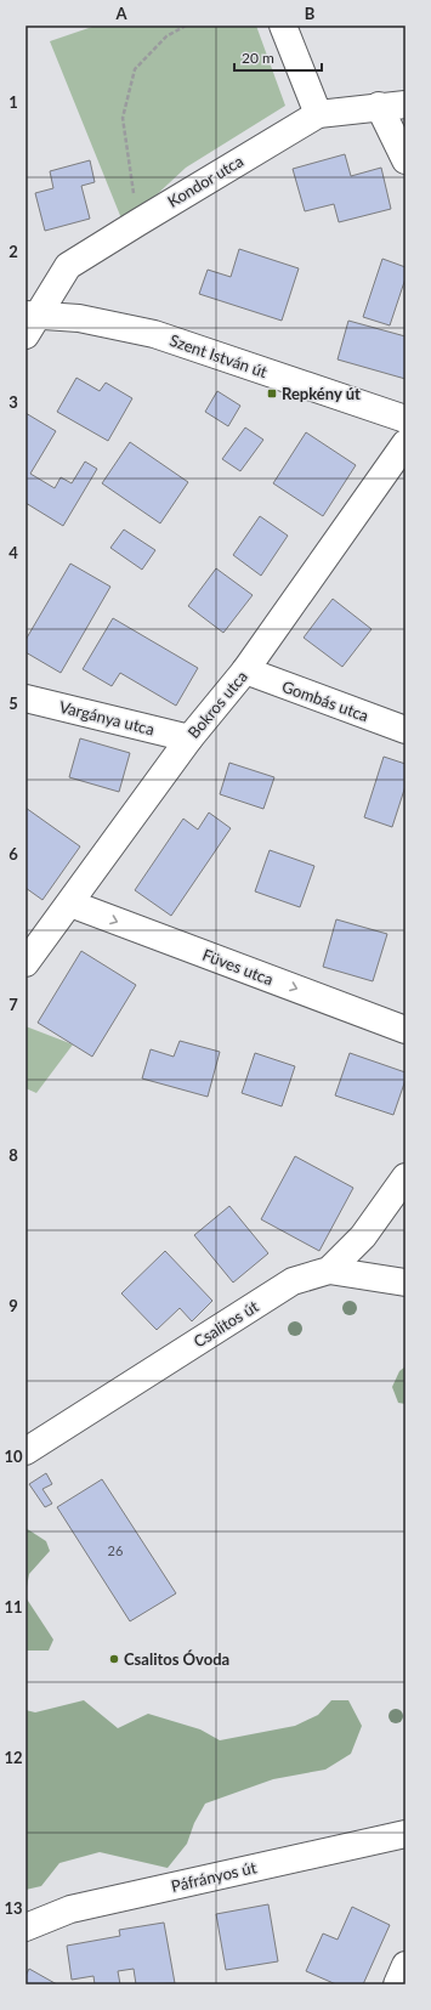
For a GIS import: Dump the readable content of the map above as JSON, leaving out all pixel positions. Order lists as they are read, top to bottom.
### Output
{
  "streets": {
    "street": [
      "Kondor utca",
      "Szent István út",
      "Gombás utca",
      "Bokros utca",
      "Vargánya utca",
      "Füves utca",
      "Csalitos út",
      "Páfrányos út"
    ]
  },
  "crossings": [
    ["Kondor utca", "Szent István út"],
    ["Gombás utca", "Bokros utca"],
    ["Bokros utca", "Vargánya utca"],
    ["Bokros utca", "Füves utca"]
  ],
  "one_way": ["Füves utca"],
  "places": {
    "transit": ["Repkény út"],
    "other": ["Csalitos Óvoda"]
  },
  "house_numbers": ["26"],
  "scale_bar": "20 m",
  "grid": {
    "columns": ["A", "B"],
    "rows": [
      "1",
      "2",
      "3",
      "4",
      "5",
      "6",
      "7",
      "8",
      "9",
      "10",
      "11",
      "12",
      "13"
    ]
  }
}
